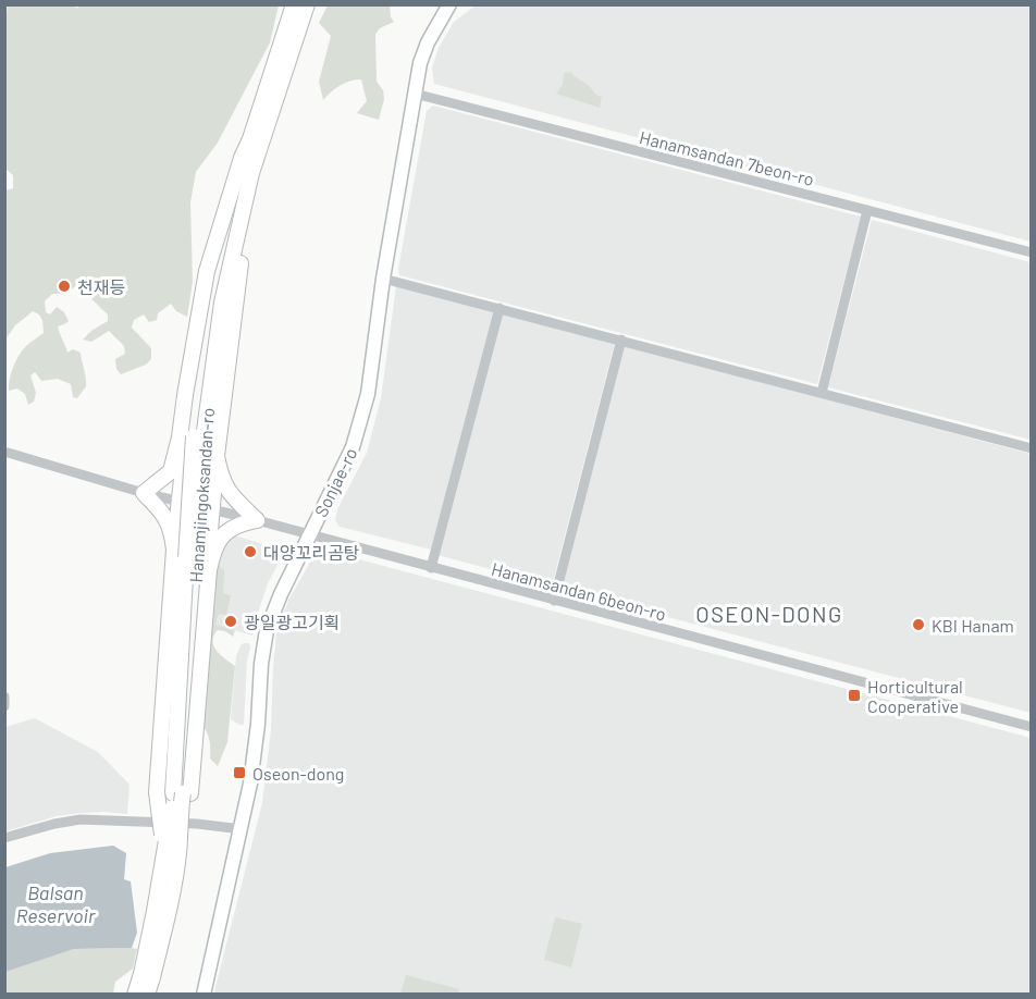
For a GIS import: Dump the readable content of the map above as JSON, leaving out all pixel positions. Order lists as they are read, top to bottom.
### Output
{
  "streets": {
    "highway": ["Hanamjingoksandan-ro"],
    "main road": ["Sonjae-ro"],
    "street": ["Hanamsandan 7beon-ro", "Hanamsandan 6beon-ro"]
  },
  "crossings": [
    ["Hanamsandan 7beon-ro", "Sonjae-ro"],
    ["Sonjae-ro", "Hanamsandan 6beon-ro"]
  ],
  "districts": ["OSEON-DONG"],
  "water": ["Balsan Reservoir"],
  "places": {
    "other": [
      "천재등",
      "대양꼬리곰탕",
      "광일광고기획",
      "KBI Hanam"
    ],
    "transit": ["Horticultural Cooperative", "Oseon-dong"]
  }
}
